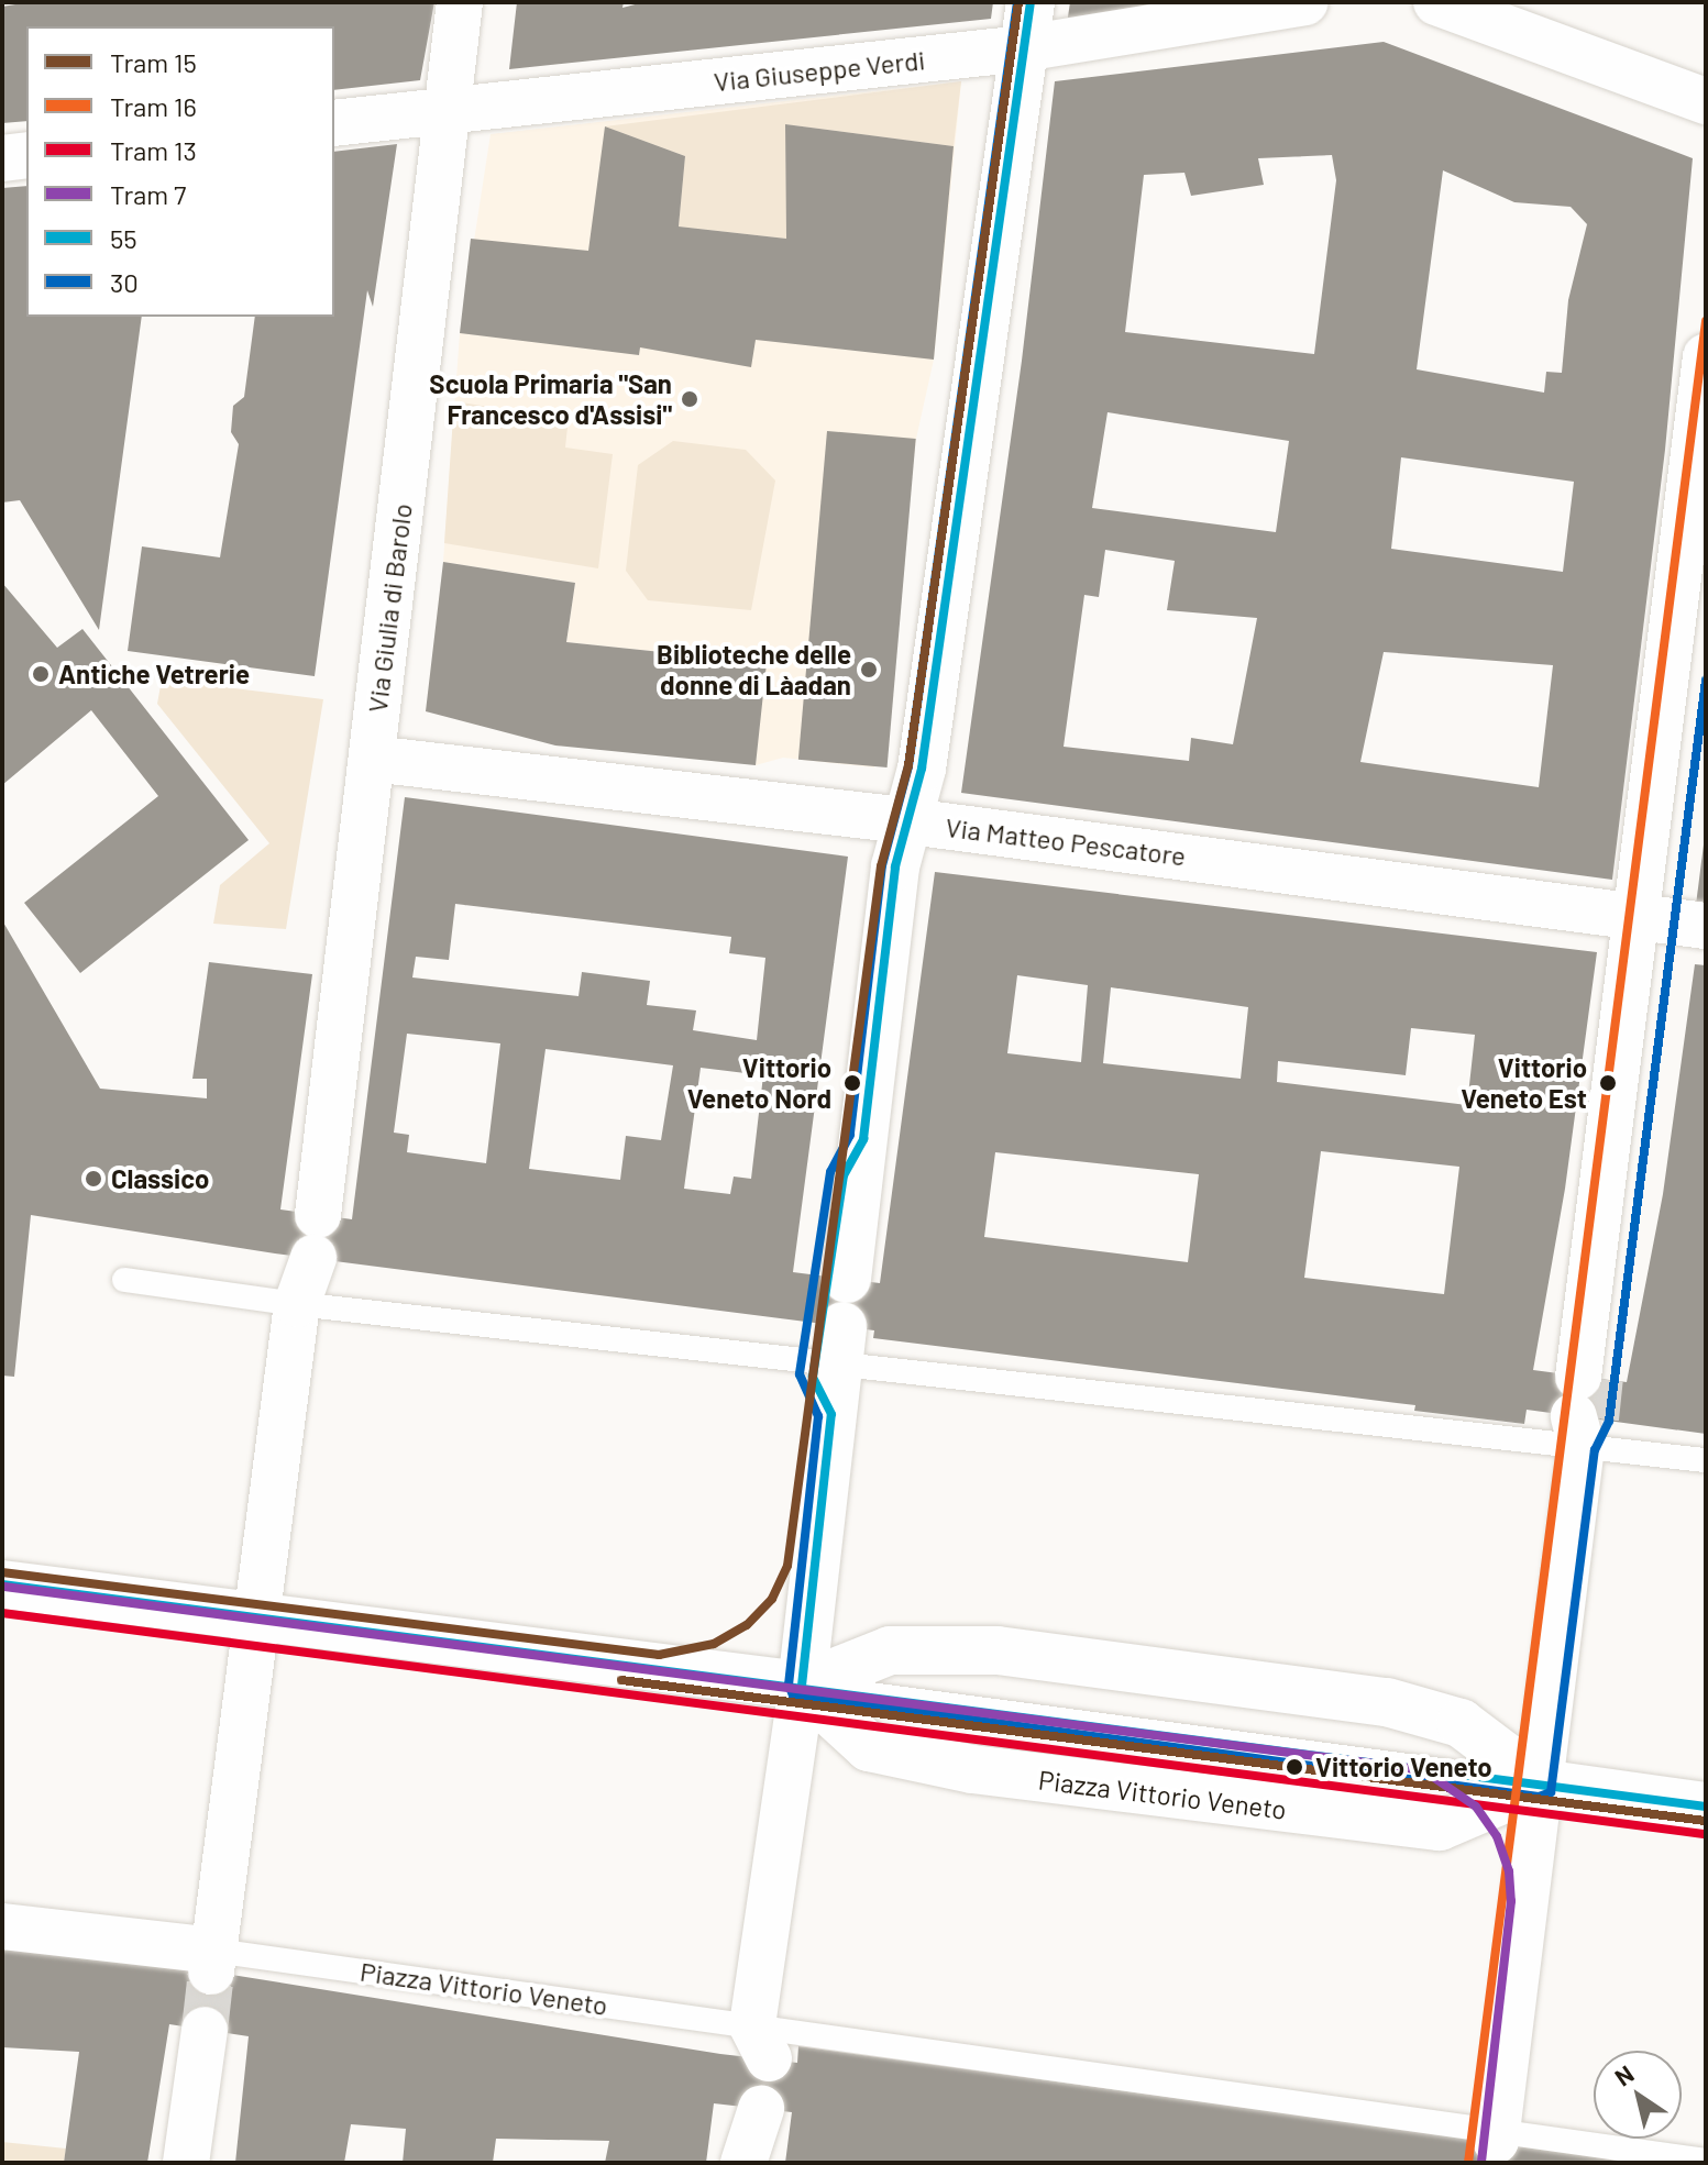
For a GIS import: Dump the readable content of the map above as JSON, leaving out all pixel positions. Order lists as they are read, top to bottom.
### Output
{
  "streets": {
    "street": [
      "Via Giuseppe Verdi",
      "Via Giulia di Barolo",
      "Via Matteo Pescatore",
      "Piazza Vittorio Veneto"
    ]
  },
  "crossings": [
    ["Via Giuseppe Verdi", "Via Giulia di Barolo"],
    ["Via Giulia di Barolo", "Via Matteo Pescatore"]
  ],
  "places": [
    "Scuola Primaria \"San Francesco d'Assisi\"",
    "Biblioteche delle donne di Làadan",
    "Antiche Vetrerie",
    "Vittorio Veneto Nord",
    "Vittorio Veneto Est",
    "Classico",
    "Vittorio Veneto"
  ],
  "lines": [
    "tram line 15",
    "transit line 55",
    "transit line 30",
    "tram line 16",
    "tram line 7",
    "tram line 13"
  ],
  "legend": [
    "Tram 15",
    "Tram 16",
    "Tram 13",
    "Tram 7",
    "55",
    "30"
  ],
  "north": "top left"
}
